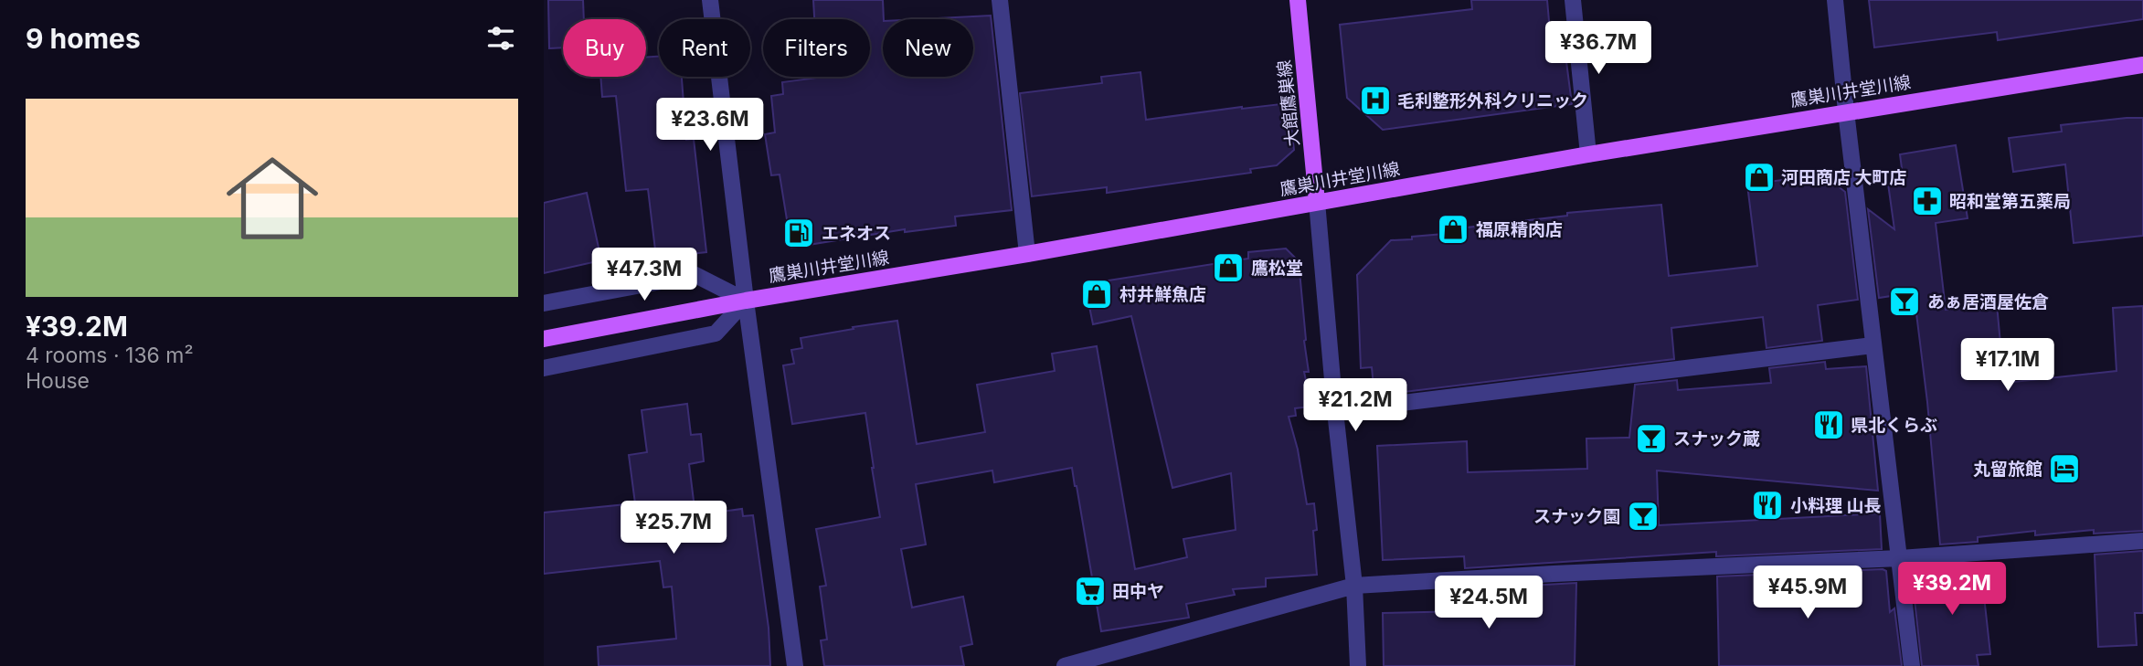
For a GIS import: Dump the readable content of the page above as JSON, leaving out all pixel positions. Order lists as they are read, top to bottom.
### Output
{
  "streets": {
    "main road": ["鷹巣川井堂川線", "大館鷹巣線"]
  },
  "crossings": [
    ["鷹巣川井堂川線", "大館鷹巣線"]
  ],
  "places": {
    "hospital": ["毛利整形外科クリニック"],
    "shop": [
      "河田商店 大町店",
      "福原精肉店",
      "鷹松堂",
      "村井鮮魚店"
    ],
    "pharmacy": ["昭和堂第五薬局"],
    "fuel station": ["エネオス"],
    "bar": ["あぁ居酒屋佐倉", "スナック蔵", "スナック園"],
    "restaurant": ["県北くらぶ", "小料理 山長"],
    "hotel": ["丸留旅館"],
    "supermarket": ["田中ヤ"]
  },
  "page": {
    "heading": "9 homes",
    "chip": [
      "Buy",
      "Rent",
      "Filters",
      "New"
    ],
    "price": [
      "¥36.7M",
      "¥23.6M",
      "¥47.3M",
      "¥17.1M",
      "¥21.2M",
      "¥25.7M",
      "¥39.2M",
      "¥45.9M",
      "¥24.5M"
    ],
    "list": [
      {
        "name": "¥39.2M",
        "note": "4 rooms · 136 m² · House"
      }
    ]
  }
}
